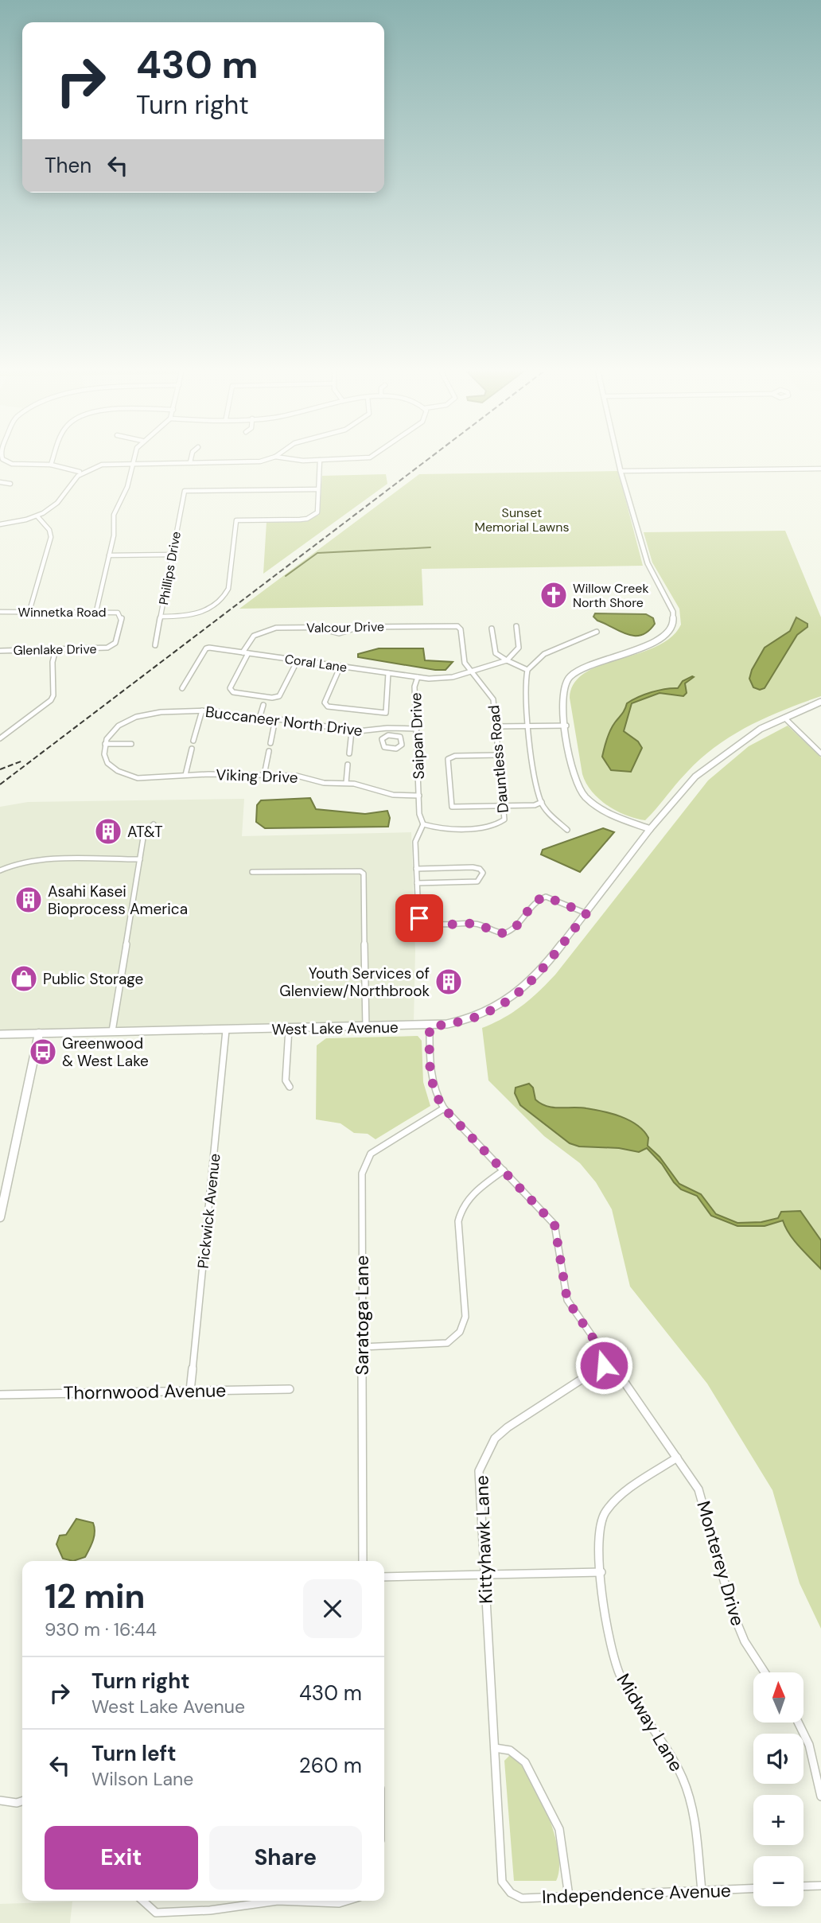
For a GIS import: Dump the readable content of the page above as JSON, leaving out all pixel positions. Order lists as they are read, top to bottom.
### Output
{
  "streets": {
    "street": [
      "Phillips Drive",
      "Winnetka Road",
      "Valcour Drive",
      "Glenlake Drive",
      "Coral Lane",
      "Buccaneer North Drive",
      "Saipan Drive",
      "Dauntless Road",
      "Viking Drive",
      "West Lake Avenue",
      "Pickwick Avenue",
      "Saratoga Lane",
      "Thornwood Avenue",
      "Kittyhawk Lane",
      "Monterey Drive",
      "Midway Lane",
      "Independence Avenue"
    ]
  },
  "crossings": [
    ["Winnetka Road", "Glenlake Drive"],
    ["Valcour Drive", "Coral Lane"],
    ["Valcour Drive", "Dauntless Road"],
    ["Coral Lane", "Saipan Drive"],
    ["Coral Lane", "Dauntless Road"],
    ["Buccaneer North Drive", "Saipan Drive"],
    ["Buccaneer North Drive", "Viking Drive"],
    ["Saipan Drive", "Dauntless Road"],
    ["Saipan Drive", "Viking Drive"],
    ["West Lake Avenue", "Pickwick Avenue"],
    ["West Lake Avenue", "Monterey Drive"],
    ["Pickwick Avenue", "Thornwood Avenue"],
    ["Saratoga Lane", "Monterey Drive"],
    ["Kittyhawk Lane", "Monterey Drive"],
    ["Kittyhawk Lane", "Independence Avenue"],
    ["Monterey Drive", "Midway Lane"],
    ["Midway Lane", "Independence Avenue"]
  ],
  "parks": ["Sunset Memorial Lawns"],
  "places": {
    "church": ["Willow Creek North Shore"],
    "building": ["AT&T", "Asahi Kasei Bioprocess America", "Youth Services of Glenview/Northbrook"],
    "shop": ["Public Storage"],
    "bus stop": ["Greenwood & West Lake"]
  },
  "north": "top",
  "page": {
    "turn": ["430 m", "Turn right"],
    "then": "Then",
    "heading": ["12 min", "930 m · 16:44"],
    "list": [
      {
        "name": "Turn right",
        "note": "West Lake Avenue",
        "value": "430 m"
      },
      {
        "name": "Turn left",
        "note": "Wilson Lane",
        "value": "260 m"
      }
    ],
    "map_buttons": ["+", "−"],
    "buttons": ["Exit", "Share"]
  }
}
